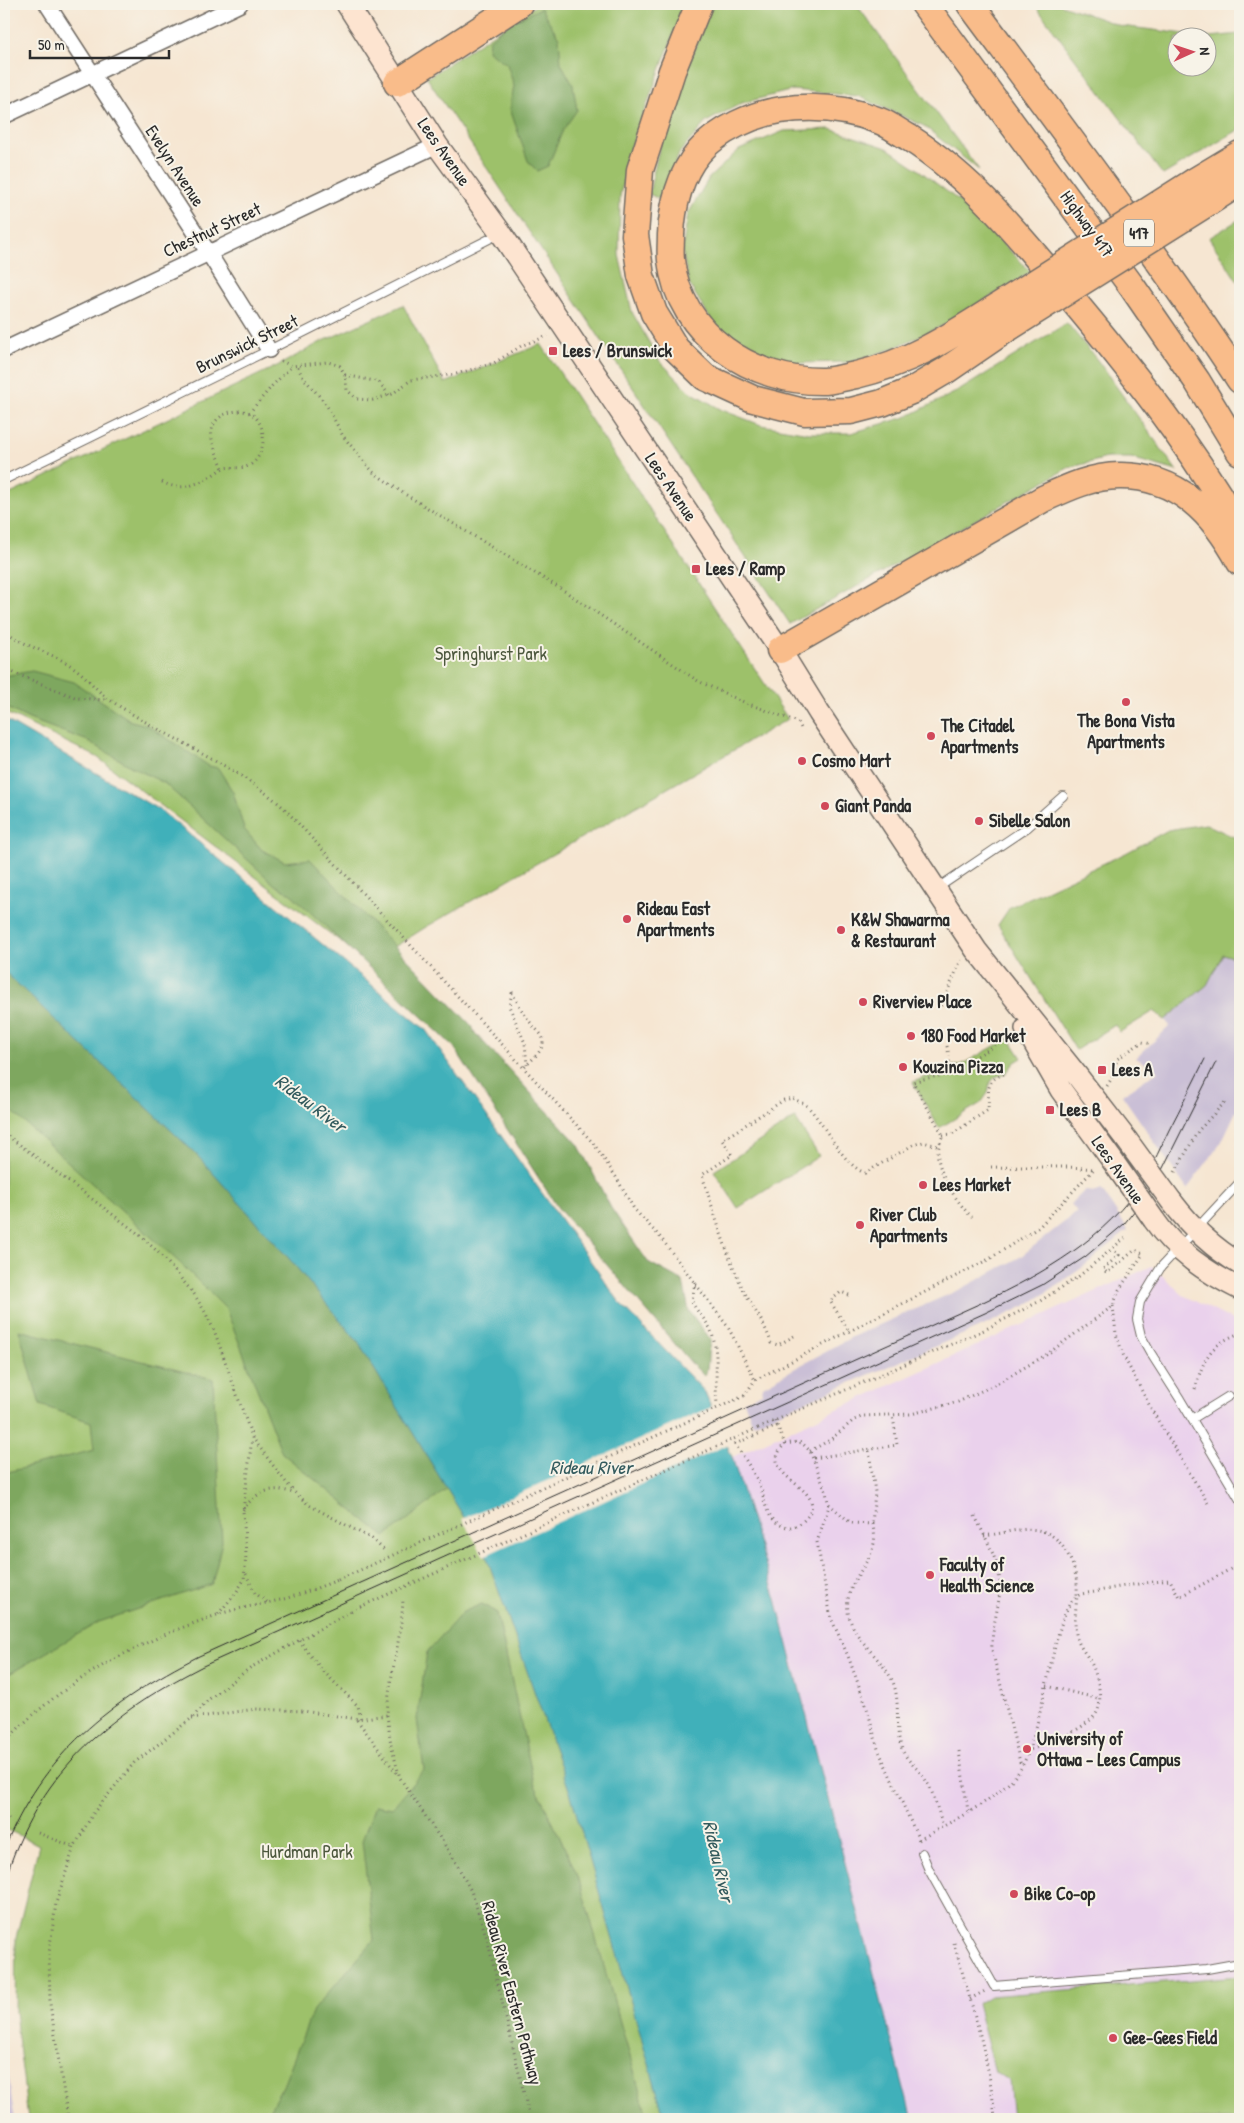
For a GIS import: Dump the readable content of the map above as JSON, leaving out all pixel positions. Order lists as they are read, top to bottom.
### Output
{
  "streets": {
    "highway": ["Highway 417", "417"],
    "main road": ["Lees Avenue"],
    "street": ["Evelyn Avenue", "Chestnut Street"],
    "lane": ["Brunswick Street"],
    "path": ["Rideau River Eastern Pathway"]
  },
  "crossings": [
    ["Lees Avenue", "Chestnut Street"],
    ["Lees Avenue", "Brunswick Street"],
    ["Evelyn Avenue", "Chestnut Street"],
    ["Evelyn Avenue", "Brunswick Street"]
  ],
  "water": ["Rideau River"],
  "parks": ["Springhurst Park", "Hurdman Park"],
  "places": {
    "transit": [
      "Lees / Brunswick",
      "Lees / Ramp",
      "Lees A",
      "Lees B"
    ],
    "other": [
      "The Bona Vista Apartments",
      "The Citadel Apartments",
      "Cosmo Mart",
      "Giant Panda",
      "Sibelle Salon",
      "Rideau East Apartments",
      "K&W Shawarma & Restaurant",
      "Riverview Place",
      "180 Food Market",
      "Kouzina Pizza",
      "Lees Market",
      "River Club Apartments",
      "Faculty of Health Science",
      "University of Ottawa - Lees Campus",
      "Bike Co-op",
      "Gee-Gees Field"
    ]
  },
  "scale_bar": "50 m",
  "north": "right"
}
